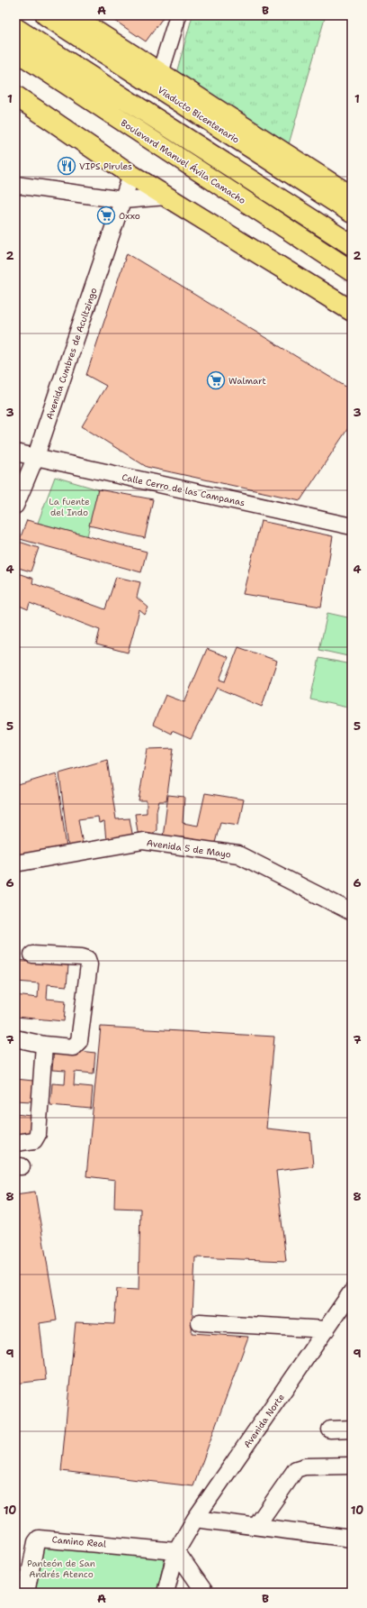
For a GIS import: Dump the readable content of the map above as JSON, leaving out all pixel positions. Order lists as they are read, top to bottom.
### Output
{
  "streets": {
    "main road": ["Viaducto Bicentenario", "Boulevard Manuel Ávila Camacho"],
    "street": [
      "Avenida Cumbres de Acultzingo",
      "Calle Cerro de las Campanas",
      "Avenida 5 de Mayo",
      "Avenida Norte",
      "Camino Real"
    ]
  },
  "crossings": [
    ["Avenida Cumbres de Acultzingo", "Calle Cerro de las Campanas"],
    ["Avenida Norte", "Camino Real"]
  ],
  "parks": ["La fuente del Indo", "Panteón de San Andrés Atenco"],
  "places": {
    "restaurant": ["VIPS Pirules"],
    "supermarket": ["Oxxo", "Walmart"]
  },
  "grid": {
    "columns": ["A", "B"],
    "rows": [
      "1",
      "2",
      "3",
      "4",
      "5",
      "6",
      "7",
      "8",
      "9",
      "10"
    ]
  }
}
